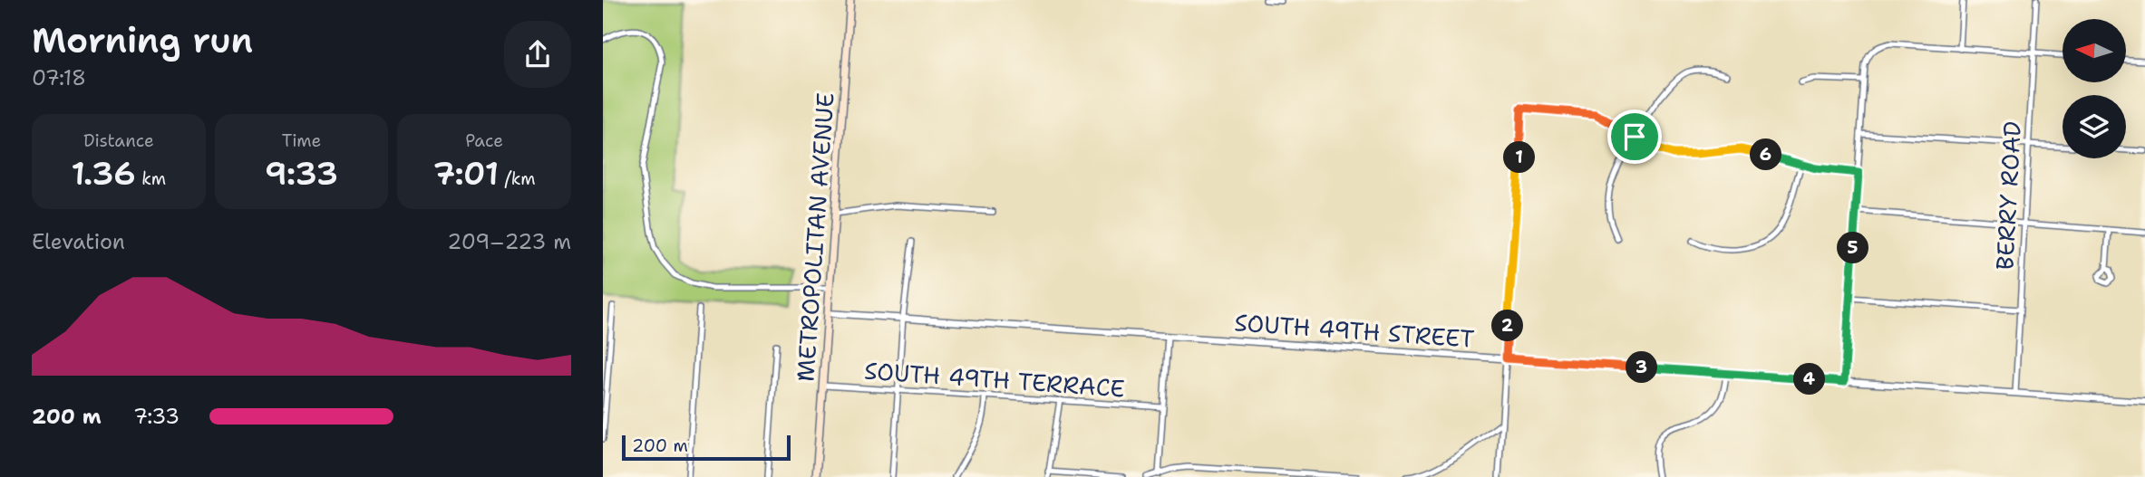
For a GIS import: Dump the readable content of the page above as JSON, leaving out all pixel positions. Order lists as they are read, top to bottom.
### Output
{
  "streets": {
    "main road": ["METROPOLITAN AVENUE"],
    "street": ["BERRY ROAD", "SOUTH 49TH STREET", "SOUTH 49TH TERRACE"]
  },
  "crossings": [
    ["BERRY ROAD", "SOUTH 49TH STREET"],
    ["METROPOLITAN AVENUE", "SOUTH 49TH STREET"],
    ["METROPOLITAN AVENUE", "SOUTH 49TH TERRACE"]
  ],
  "scale_bar": "200 m",
  "north": "left",
  "page": {
    "heading": ["Morning run", "07:18"],
    "stats": [
      ["Distance", "1.36 km"],
      ["Time", "9:33"],
      ["Pace", "7:01 /km"]
    ],
    "pins": [
      "6",
      "1",
      "5",
      "2",
      "3",
      "4"
    ],
    "chart": ["Elevation", "209–223 m"],
    "list": [
      {
        "name": "200 m",
        "note": "7:33"
      }
    ],
    "scale": "200 m"
  }
}
